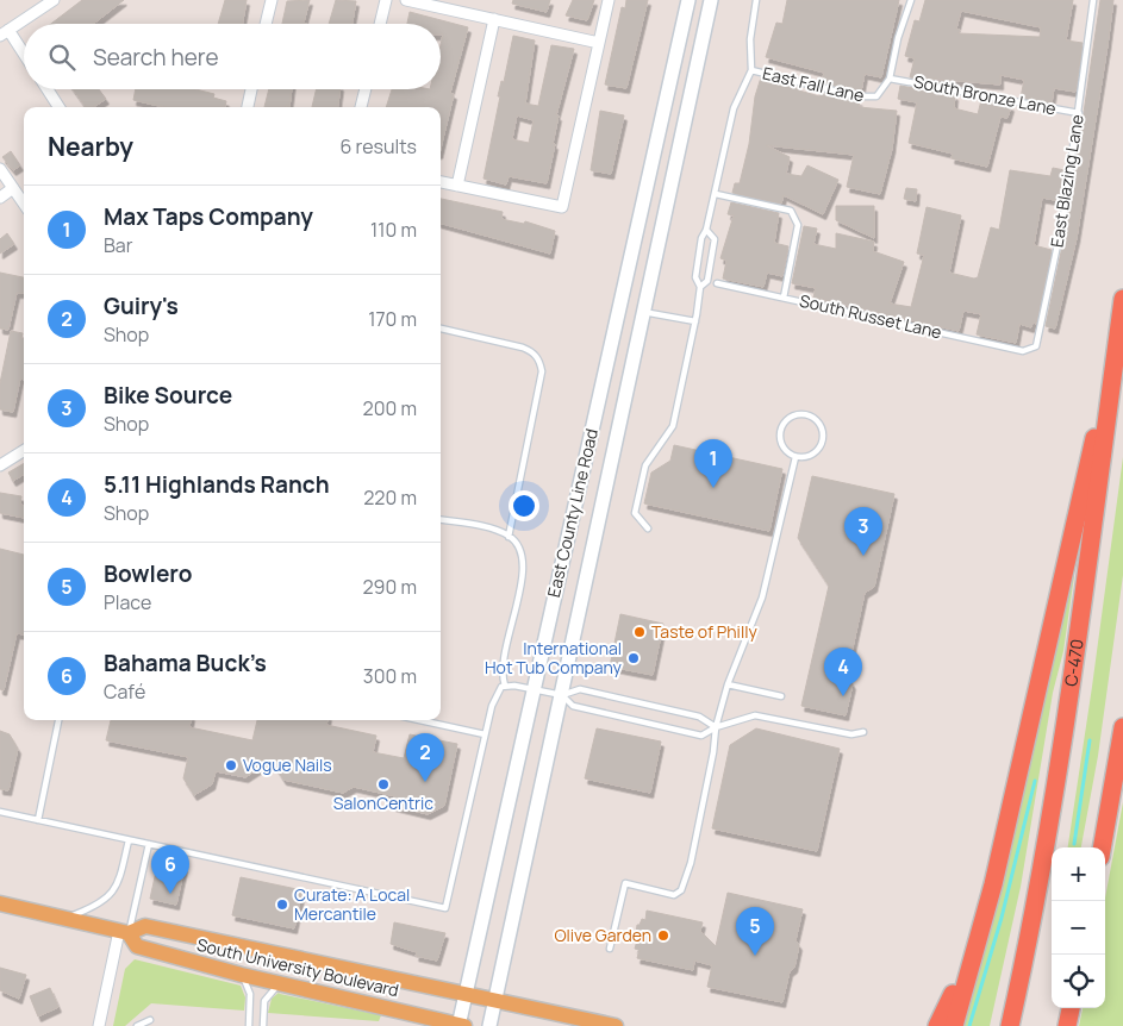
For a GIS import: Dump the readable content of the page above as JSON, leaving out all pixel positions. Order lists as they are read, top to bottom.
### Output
{
  "streets": {
    "highway": ["C-470"],
    "main road": ["East County Line Road", "South University Boulevard"],
    "lane": [
      "East Fall Lane",
      "South Bronze Lane",
      "East Blazing Lane",
      "South Russet Lane"
    ]
  },
  "crossings": [
    ["East Fall Lane", "South Bronze Lane"],
    ["South Bronze Lane", "East Blazing Lane"],
    ["East Blazing Lane", "South Russet Lane"],
    ["East County Line Road", "South University Boulevard"]
  ],
  "places": [
    "Taste of Philly",
    "International Hot Tub Company",
    "Vogue Nails",
    "SalonCentric",
    "Curate: A Local Mercantile",
    "Olive Garden"
  ],
  "page": {
    "search": "Search here",
    "heading": ["Nearby", "6 results"],
    "list": [
      {
        "mark": "1",
        "name": "Max Taps Company",
        "note": "Bar",
        "value": "110 m"
      },
      {
        "mark": "2",
        "name": "Guiry's",
        "note": "Shop",
        "value": "170 m"
      },
      {
        "mark": "3",
        "name": "Bike Source",
        "note": "Shop",
        "value": "200 m"
      },
      {
        "mark": "4",
        "name": "5.11 Highlands Ranch",
        "note": "Shop",
        "value": "220 m"
      },
      {
        "mark": "5",
        "name": "Bowlero",
        "note": "Place",
        "value": "290 m"
      },
      {
        "mark": "6",
        "name": "Bahama Buck’s",
        "note": "Café",
        "value": "300 m"
      }
    ],
    "pins": [
      "1",
      "3",
      "4",
      "2",
      "6",
      "5"
    ],
    "map_buttons": ["+", "−"]
  }
}
